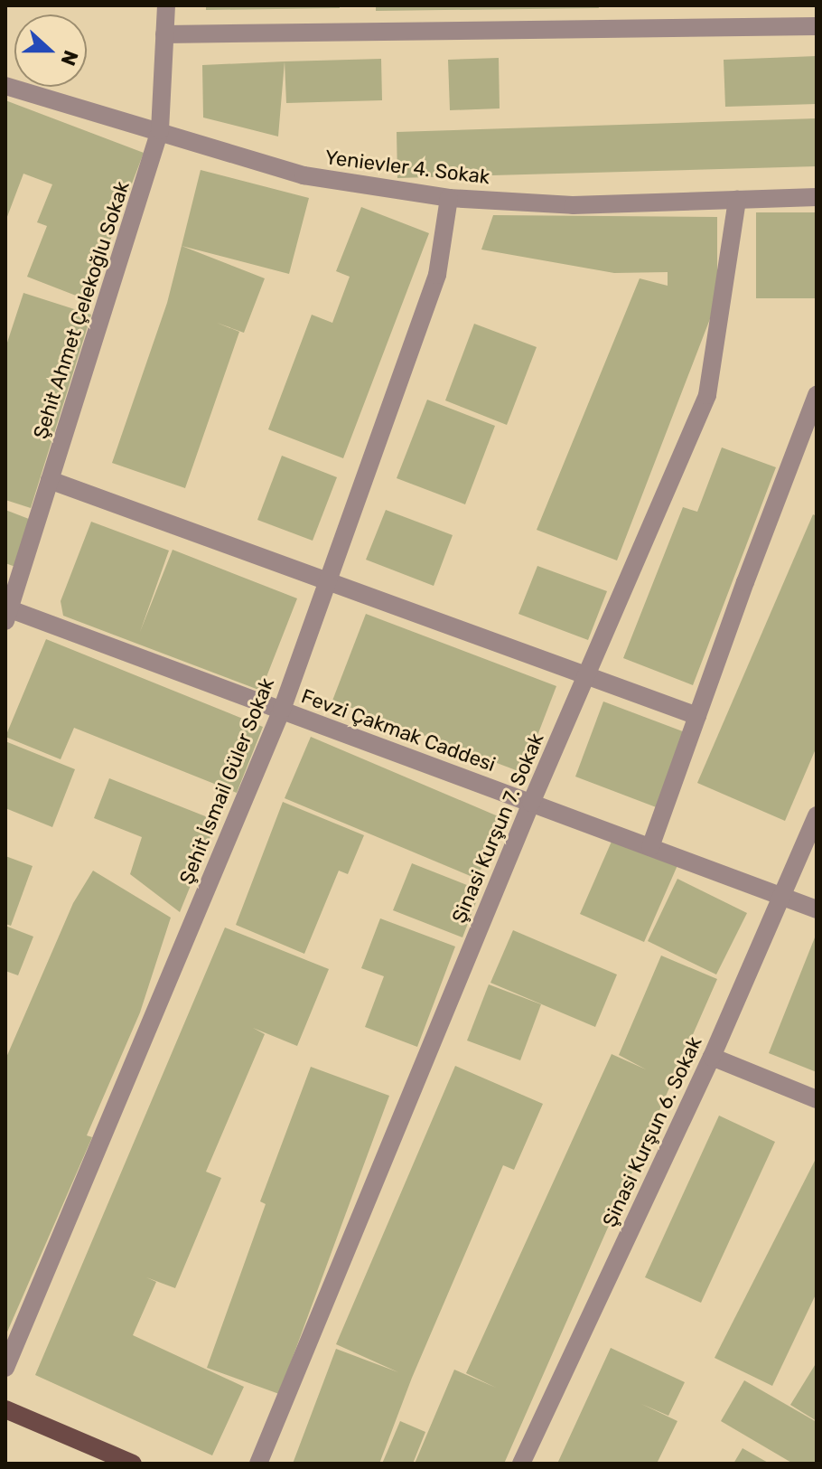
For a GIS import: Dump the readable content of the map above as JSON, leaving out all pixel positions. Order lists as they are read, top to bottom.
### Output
{
  "streets": {
    "street": [
      "Yenievler 4. Sokak",
      "Şehit Ahmet Çelekoğlu Sokak",
      "Fevzi Çakmak Caddesi",
      "Şehit İsmail Güler Sokak",
      "Şinasi Kurşun 7. Sokak",
      "Şinasi Kurşun 6. Sokak"
    ]
  },
  "crossings": [
    ["Yenievler 4. Sokak", "Şehit Ahmet Çelekoğlu Sokak"],
    ["Yenievler 4. Sokak", "Şehit İsmail Güler Sokak"],
    ["Yenievler 4. Sokak", "Şinasi Kurşun 7. Sokak"],
    ["Şehit Ahmet Çelekoğlu Sokak", "Fevzi Çakmak Caddesi"],
    ["Fevzi Çakmak Caddesi", "Şehit İsmail Güler Sokak"],
    ["Fevzi Çakmak Caddesi", "Şinasi Kurşun 7. Sokak"],
    ["Fevzi Çakmak Caddesi", "Şinasi Kurşun 6. Sokak"]
  ],
  "north": "right"
}
